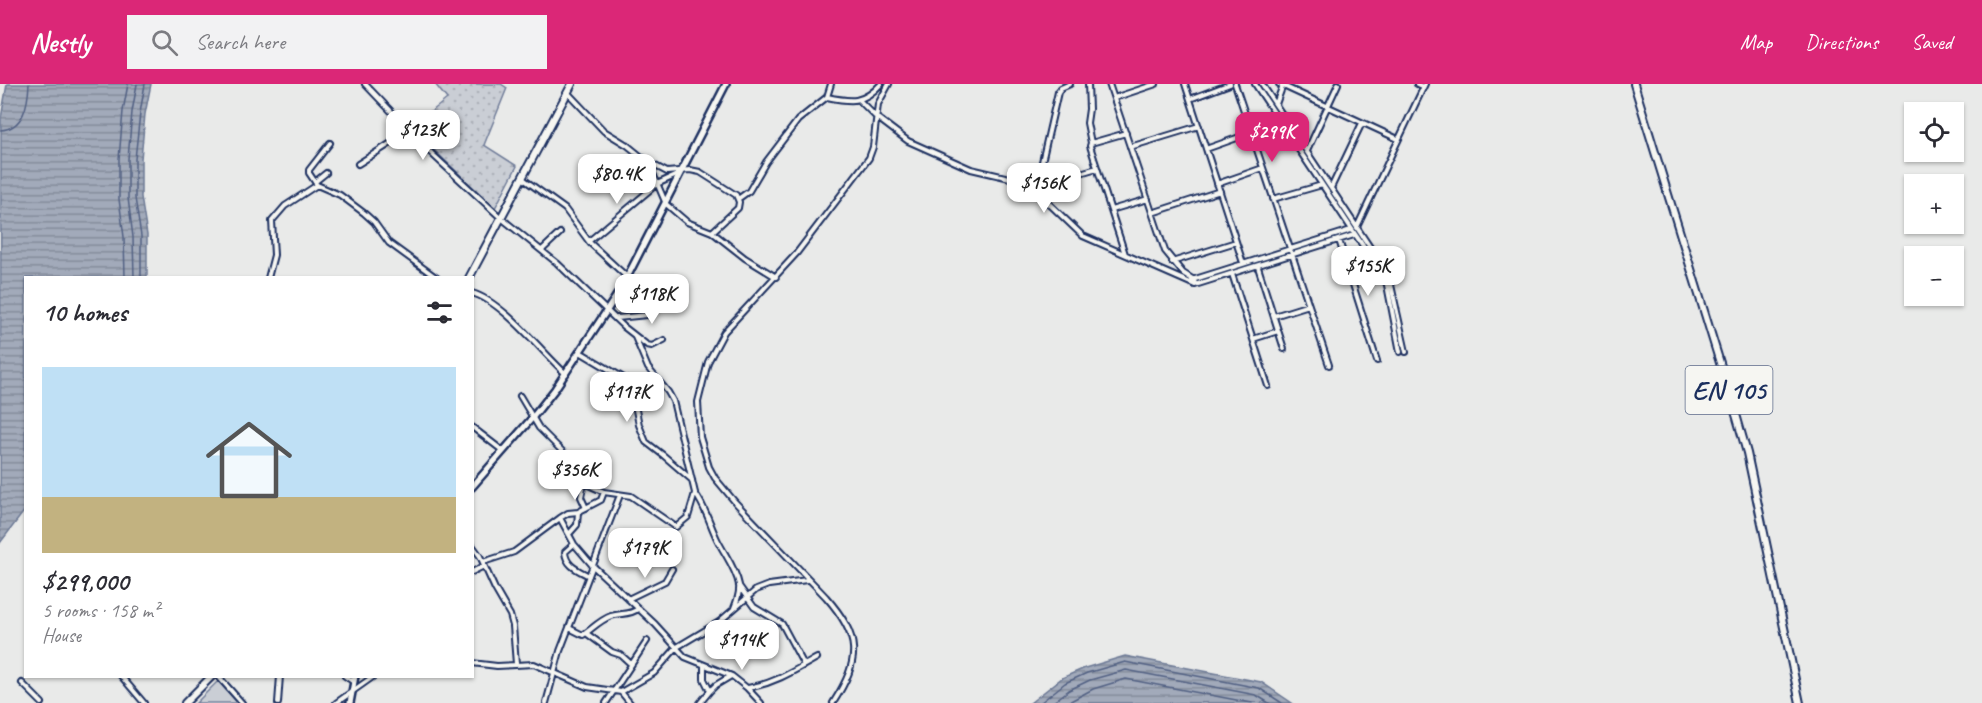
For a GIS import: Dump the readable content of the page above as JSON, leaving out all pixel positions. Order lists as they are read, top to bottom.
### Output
{
  "streets": {
    "main road": ["EN 105"]
  },
  "page": {
    "header": "Nestly",
    "search": "Search here",
    "nav": ["Map", "Directions", "Saved"],
    "map_buttons": ["+", "−"],
    "price": [
      "$123K",
      "$299K",
      "$80.4K",
      "$156K",
      "$155K",
      "$118K",
      "$117K",
      "$356K",
      "$179K",
      "$114K"
    ],
    "heading": "10 homes",
    "list": [
      {
        "name": "$299,000",
        "note": "5 rooms · 158 m² · House"
      }
    ]
  }
}
